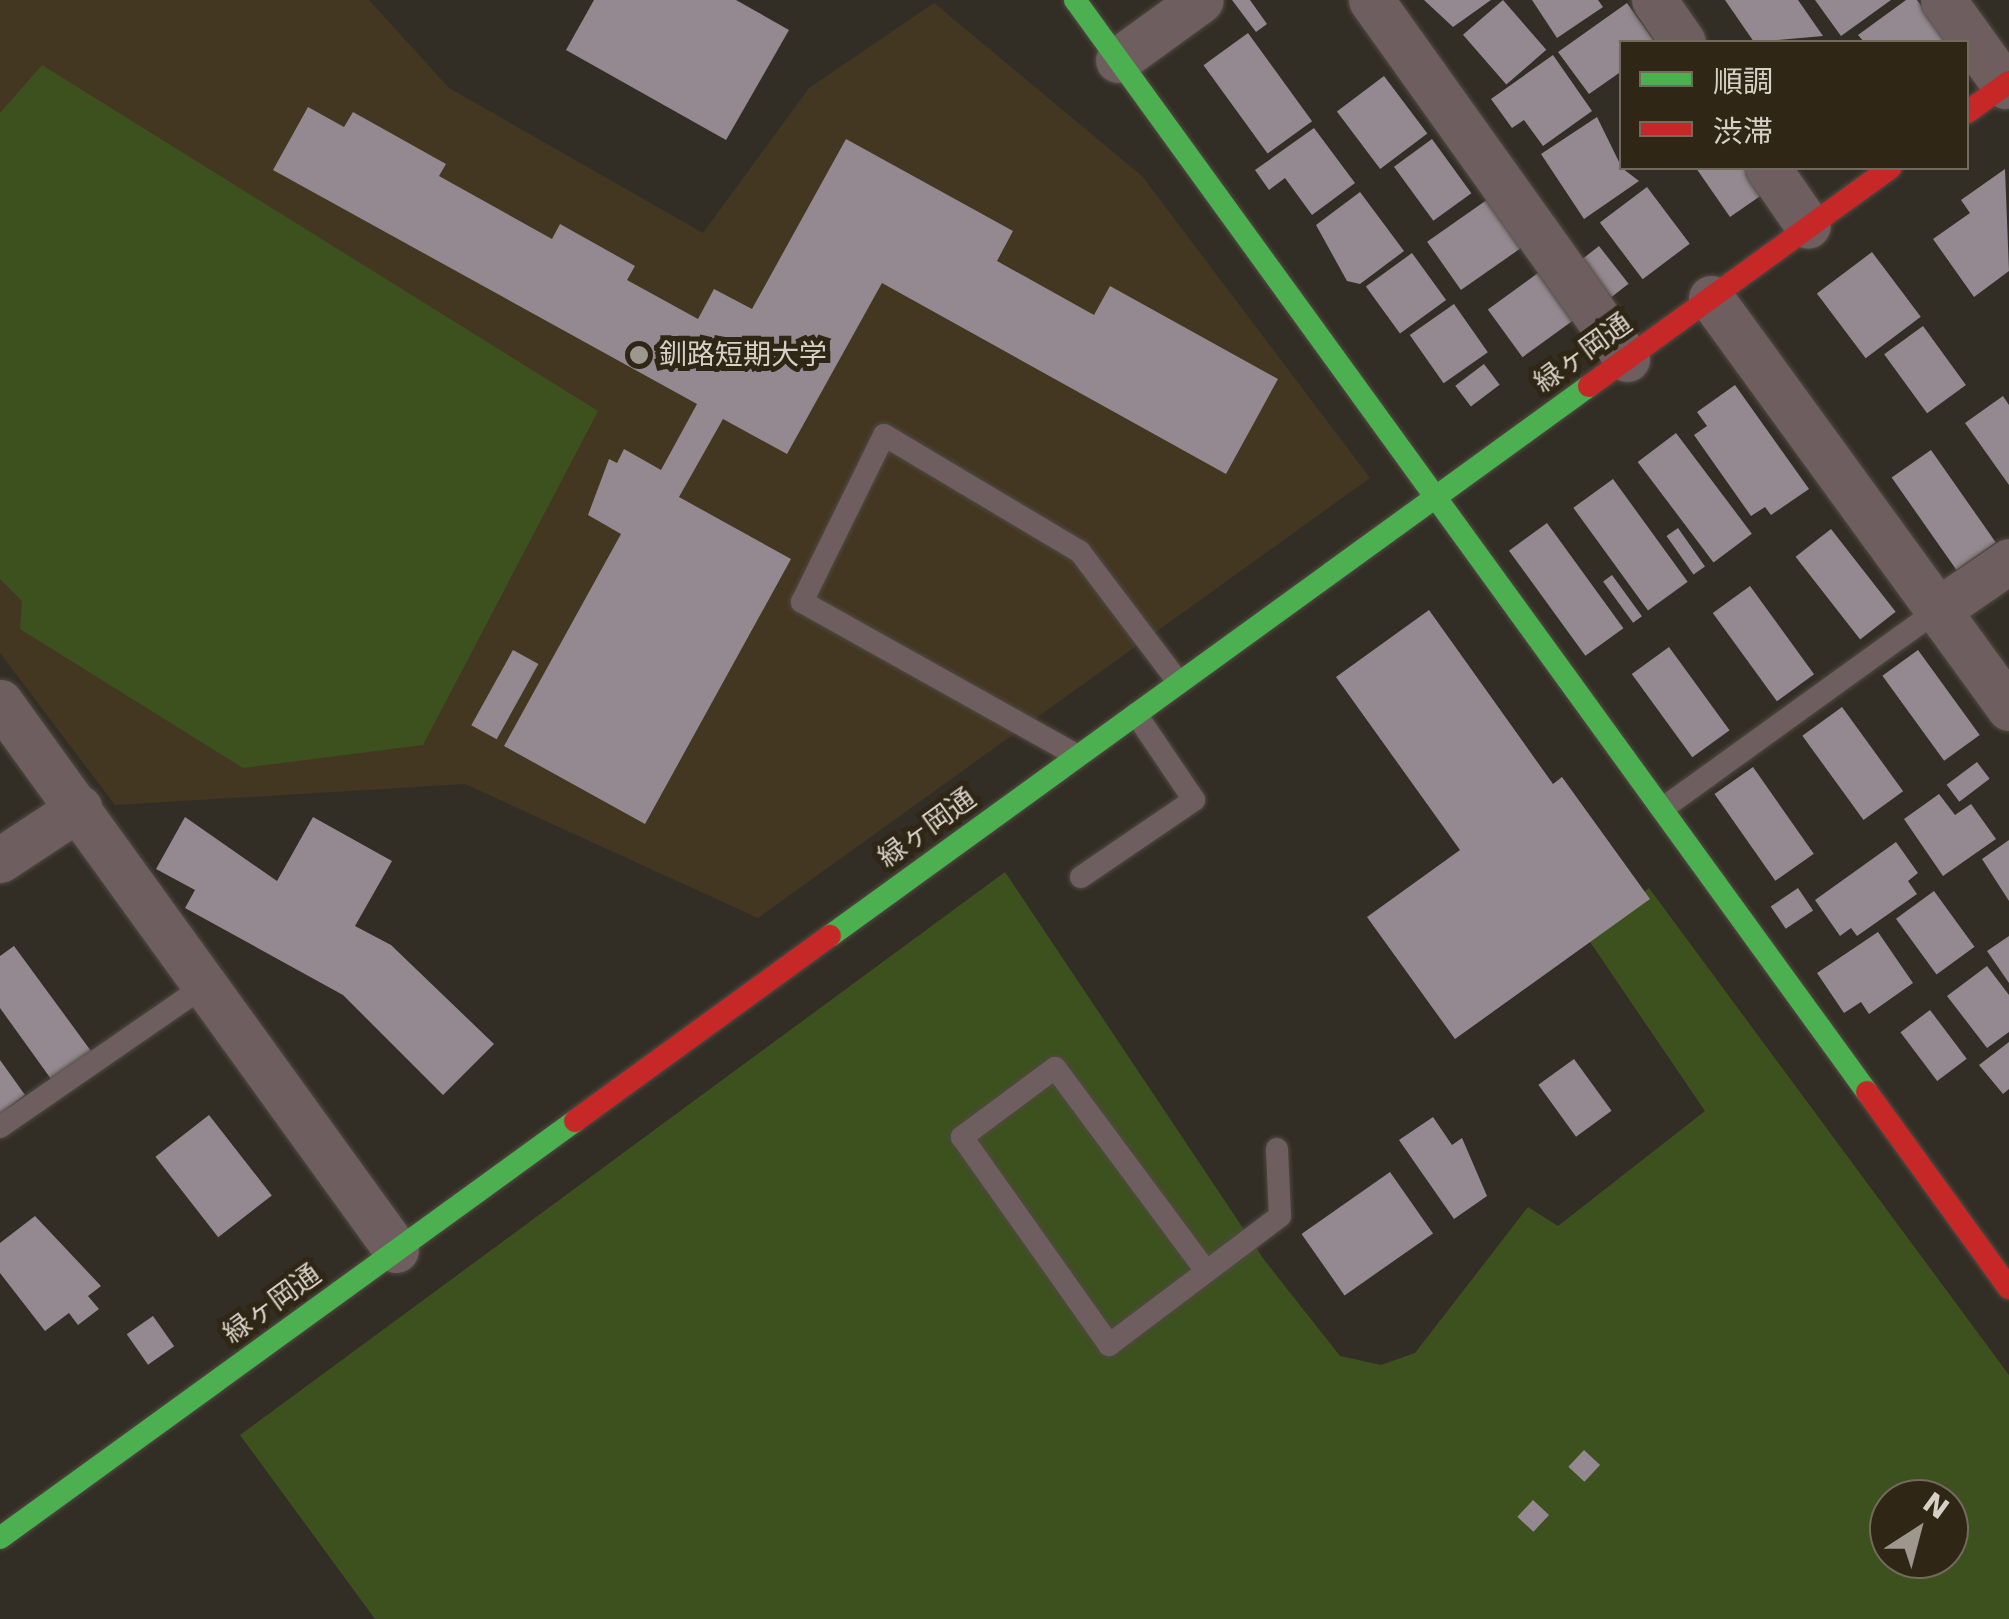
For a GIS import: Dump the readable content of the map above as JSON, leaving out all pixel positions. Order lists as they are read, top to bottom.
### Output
{
  "streets": {
    "street": ["緑ヶ岡通"]
  },
  "places": ["釧路短期大学"],
  "legend": ["順調", "渋滞"],
  "north": "top right"
}
